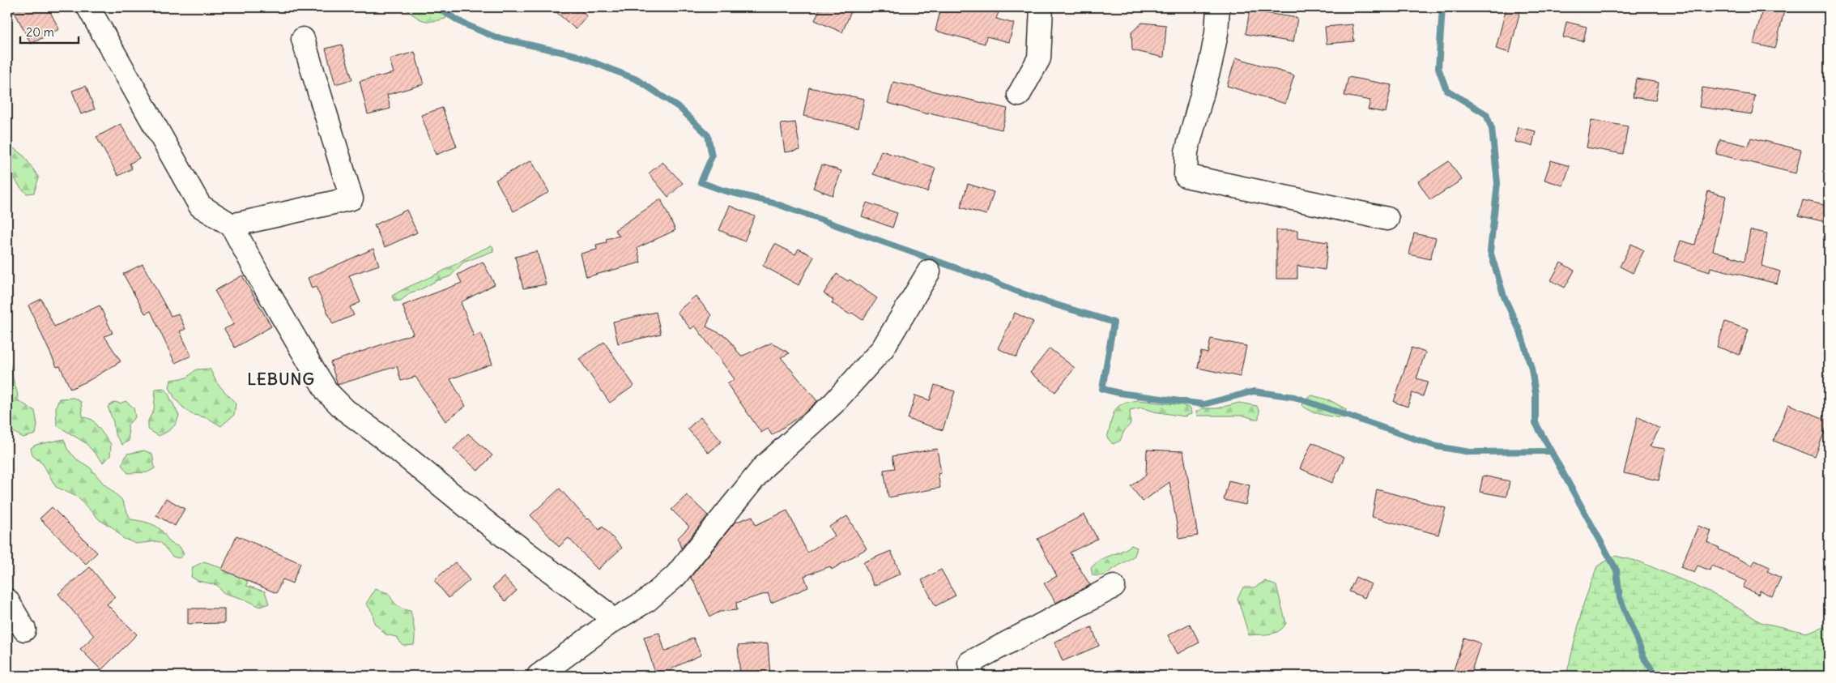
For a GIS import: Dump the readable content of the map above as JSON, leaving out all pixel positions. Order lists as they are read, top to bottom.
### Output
{
  "districts": ["LEBUNG"],
  "scale_bar": "20 m"
}
